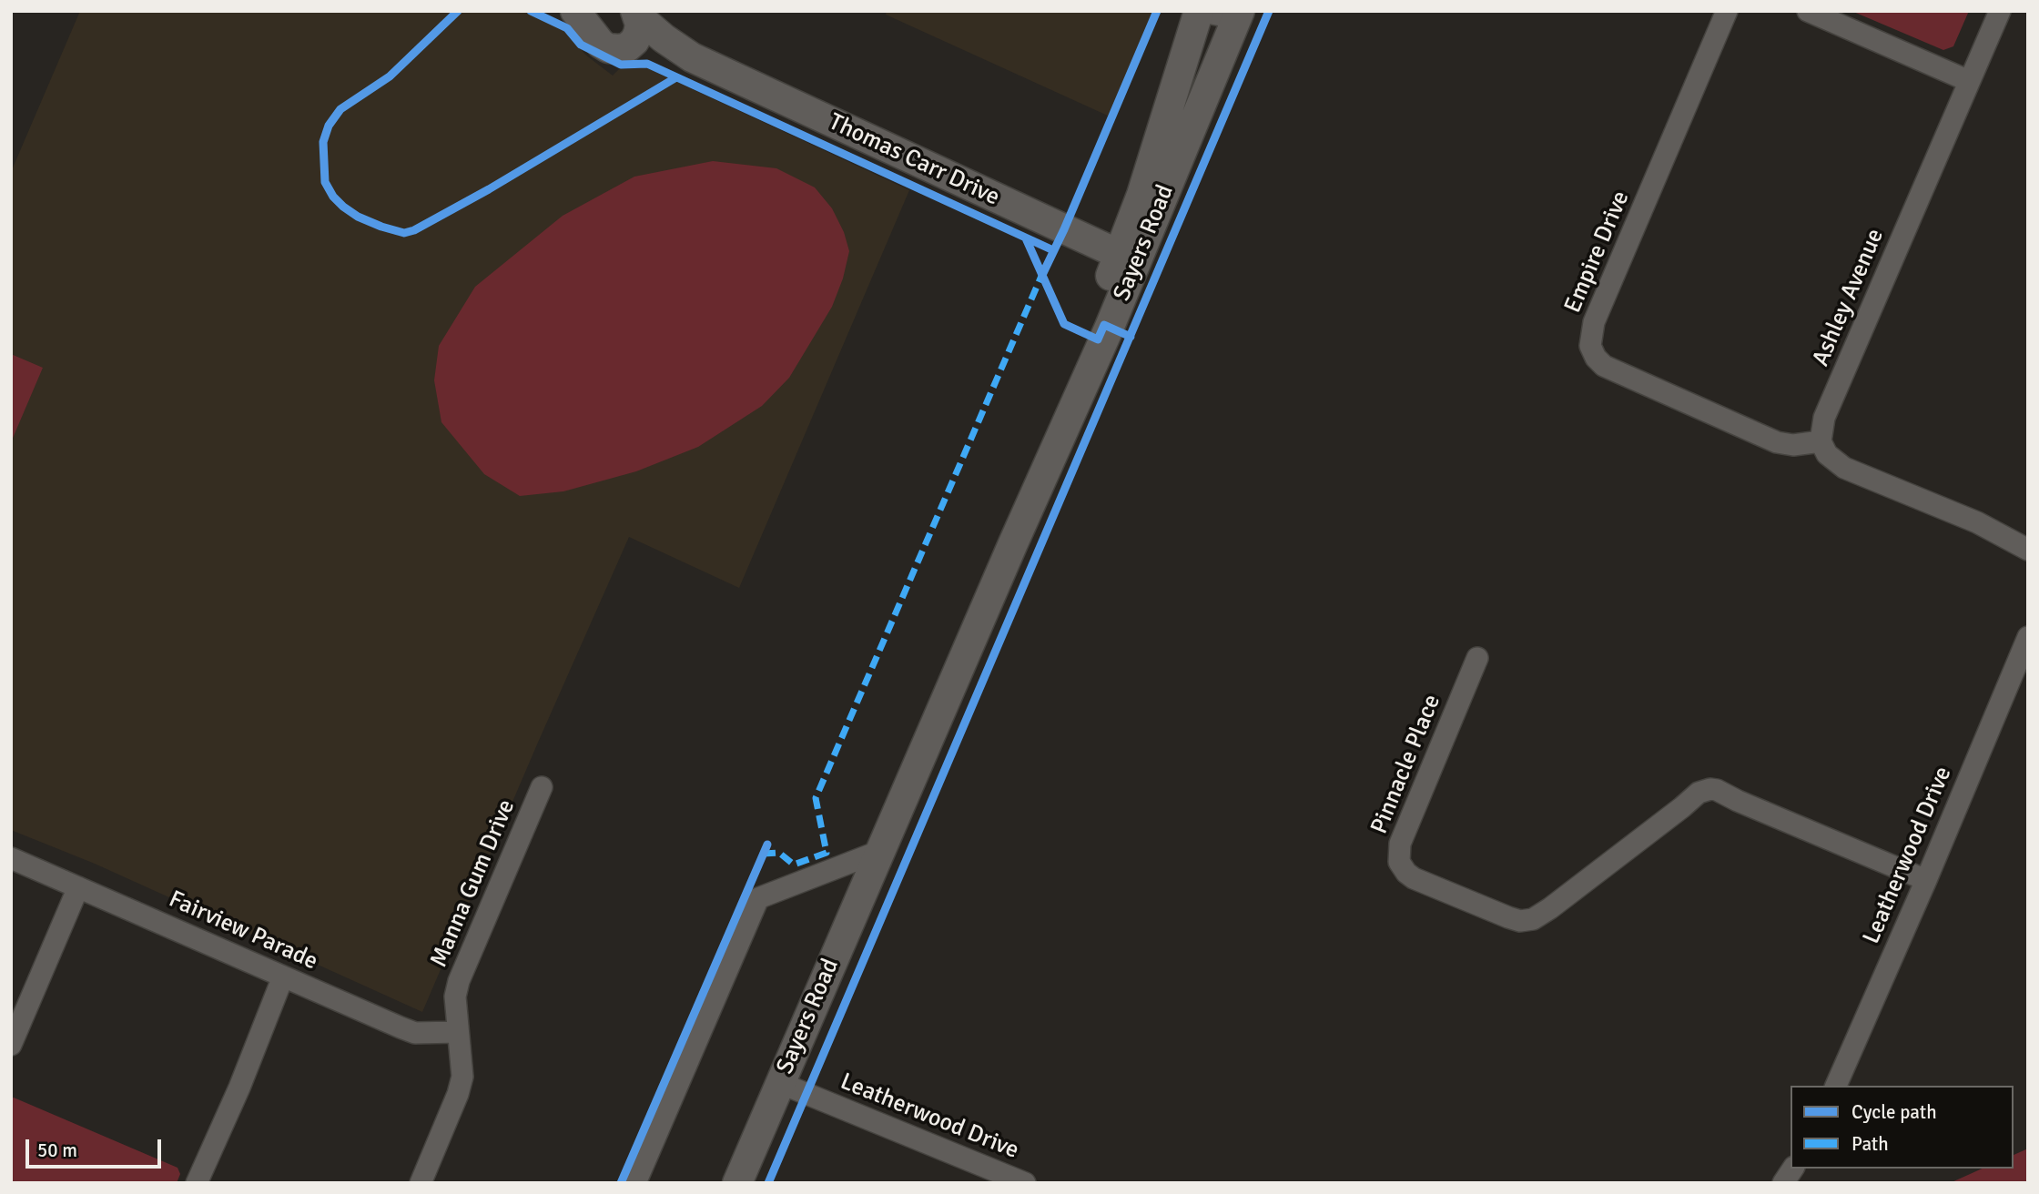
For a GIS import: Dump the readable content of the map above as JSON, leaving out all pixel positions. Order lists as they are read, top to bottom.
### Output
{
  "streets": {
    "main road": ["Thomas Carr Drive", "Sayers Road"],
    "street": [
      "Empire Drive",
      "Ashley Avenue",
      "Pinnacle Place",
      "Leatherwood Drive",
      "Manna Gum Drive",
      "Fairview Parade"
    ]
  },
  "crossings": [
    ["Thomas Carr Drive", "Sayers Road"],
    ["Sayers Road", "Leatherwood Drive"],
    ["Empire Drive", "Ashley Avenue"],
    ["Pinnacle Place", "Leatherwood Drive"],
    ["Manna Gum Drive", "Fairview Parade"]
  ],
  "legend": ["Cycle path", "Path"],
  "scale_bar": "50 m"
}
